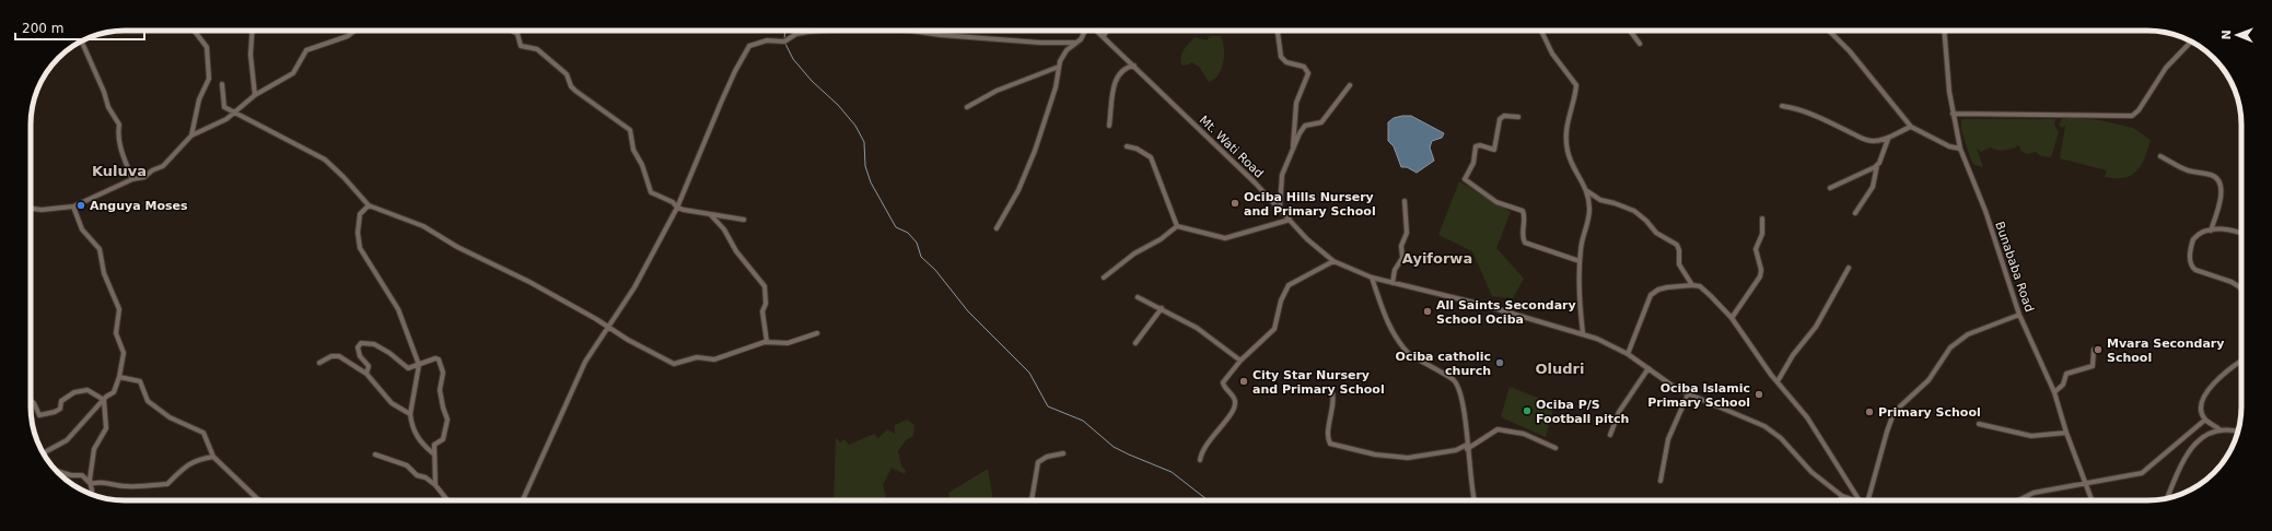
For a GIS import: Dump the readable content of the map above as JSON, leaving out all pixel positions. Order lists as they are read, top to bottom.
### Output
{
  "streets": {
    "street": ["Mt. Wati Road", "Bunababa Road"]
  },
  "districts": ["Kuluva", "Ayiforwa", "Oludri"],
  "places": [
    "Ociba Hills Nursery and Primary School",
    "Anguya Moses",
    "All Saints Secondary School Ociba",
    "Mvara Secondary School",
    "Ociba catholic church",
    "City Star Nursery and Primary School",
    "Ociba Islamic Primary School",
    "Ociba P/S Football pitch",
    "Primary School"
  ],
  "scale_bar": "200 m",
  "north": "left"
}
